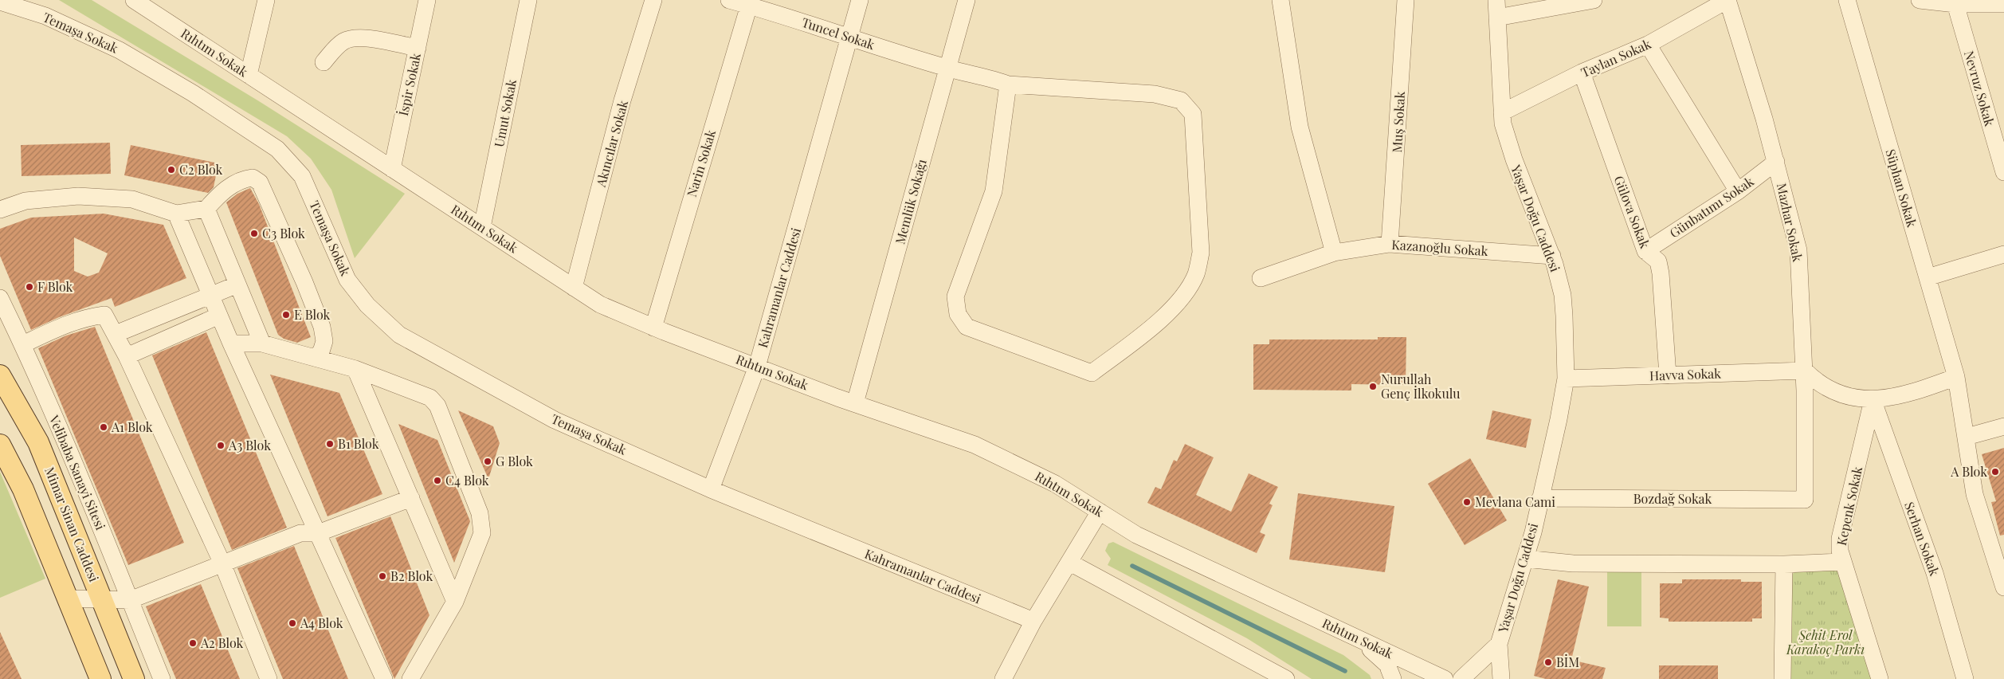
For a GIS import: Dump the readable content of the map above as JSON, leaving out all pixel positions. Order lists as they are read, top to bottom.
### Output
{
  "streets": {
    "main road": ["Mimar Sinan Caddesi"],
    "street": [
      "Temaşa Sokak",
      "Tuncel Sokak",
      "Rıhtım Sokak",
      "Taylan Sokak",
      "İspir Sokak",
      "Nevruz Sokak",
      "Umut Sokak",
      "Muş Sokak",
      "Akıncılar Sokak",
      "Narin Sokak",
      "Süphan Sokak",
      "Memlük Sokağı",
      "Günbatımı Sokak",
      "Gülova Sokak",
      "Yaşar Doğu Caddesi",
      "Mazhar Sokak",
      "Kazanoğlu Sokak",
      "Kahramanlar Caddesi",
      "Havva Sokak",
      "Velibaba Sanayi Sitesi",
      "Bozdağ Sokak",
      "Kepenk Sokak",
      "Serhan Sokak"
    ]
  },
  "crossings": [
    ["Temaşa Sokak", "Kahramanlar Caddesi"],
    ["Tuncel Sokak", "Narin Sokak"],
    ["Tuncel Sokak", "Memlük Sokağı"],
    ["Tuncel Sokak", "Kahramanlar Caddesi"],
    ["Rıhtım Sokak", "İspir Sokak"],
    ["Rıhtım Sokak", "Umut Sokak"],
    ["Rıhtım Sokak", "Akıncılar Sokak"],
    ["Rıhtım Sokak", "Narin Sokak"],
    ["Rıhtım Sokak", "Memlük Sokağı"],
    ["Rıhtım Sokak", "Kahramanlar Caddesi"],
    ["Taylan Sokak", "Gülova Sokak"],
    ["Taylan Sokak", "Yaşar Doğu Caddesi"],
    ["Taylan Sokak", "Mazhar Sokak"],
    ["Muş Sokak", "Kazanoğlu Sokak"],
    ["Günbatımı Sokak", "Gülova Sokak"],
    ["Günbatımı Sokak", "Mazhar Sokak"],
    ["Gülova Sokak", "Havva Sokak"],
    ["Yaşar Doğu Caddesi", "Kazanoğlu Sokak"],
    ["Yaşar Doğu Caddesi", "Havva Sokak"],
    ["Yaşar Doğu Caddesi", "Bozdağ Sokak"],
    ["Mazhar Sokak", "Havva Sokak"],
    ["Mazhar Sokak", "Bozdağ Sokak"],
    ["Kepenk Sokak", "Serhan Sokak"]
  ],
  "parks": ["Şehit Erol Karakoç Parkı"],
  "places": [
    "C2 Blok",
    "C3 Blok",
    "F Blok",
    "E Blok",
    "Nurullah Genç İlkokulu",
    "A1 Blok",
    "B1 Blok",
    "A3 Blok",
    "G Blok",
    "A Blok",
    "C4 Blok",
    "Mevlana Cami",
    "B2 Blok",
    "A4 Blok",
    "A2 Blok",
    "BİM"
  ]
}
